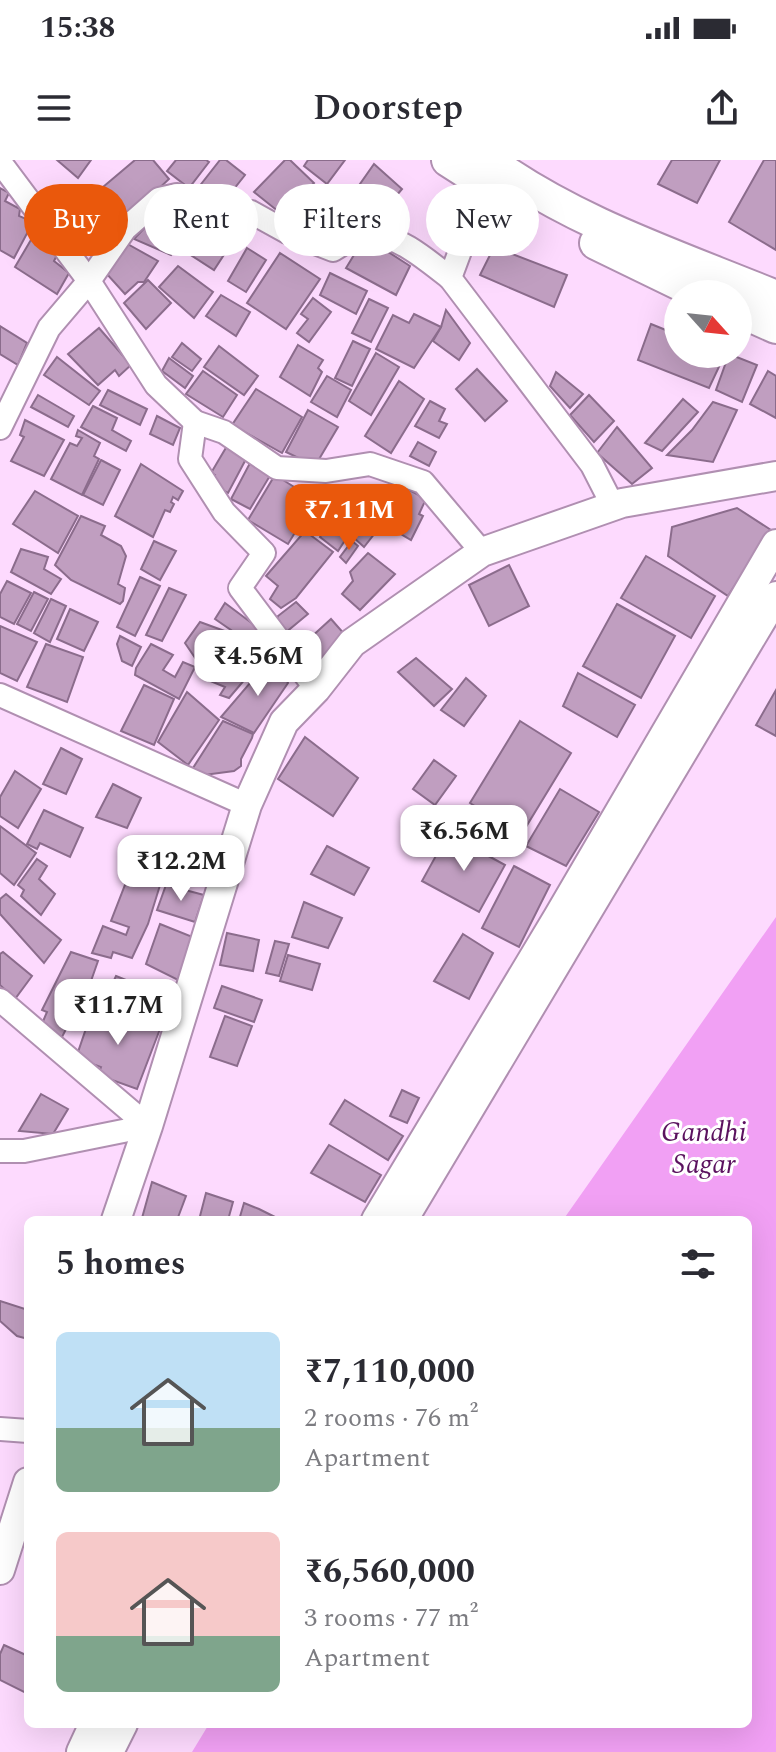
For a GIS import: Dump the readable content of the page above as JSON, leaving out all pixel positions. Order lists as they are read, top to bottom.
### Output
{
  "water": ["Gandhi Sagar"],
  "north": "bottom right",
  "page": {
    "status": "15:38",
    "header": "Doorstep",
    "chip": [
      "Buy",
      "Rent",
      "Filters",
      "New"
    ],
    "price": [
      "₹7.11M",
      "₹4.56M",
      "₹6.56M",
      "₹12.2M",
      "₹11.7M"
    ],
    "heading": "5 homes",
    "list": [
      {
        "name": "₹7,110,000",
        "note": "2 rooms · 76 m² · Apartment"
      },
      {
        "name": "₹6,560,000",
        "note": "3 rooms · 77 m² · Apartment"
      }
    ]
  }
}
